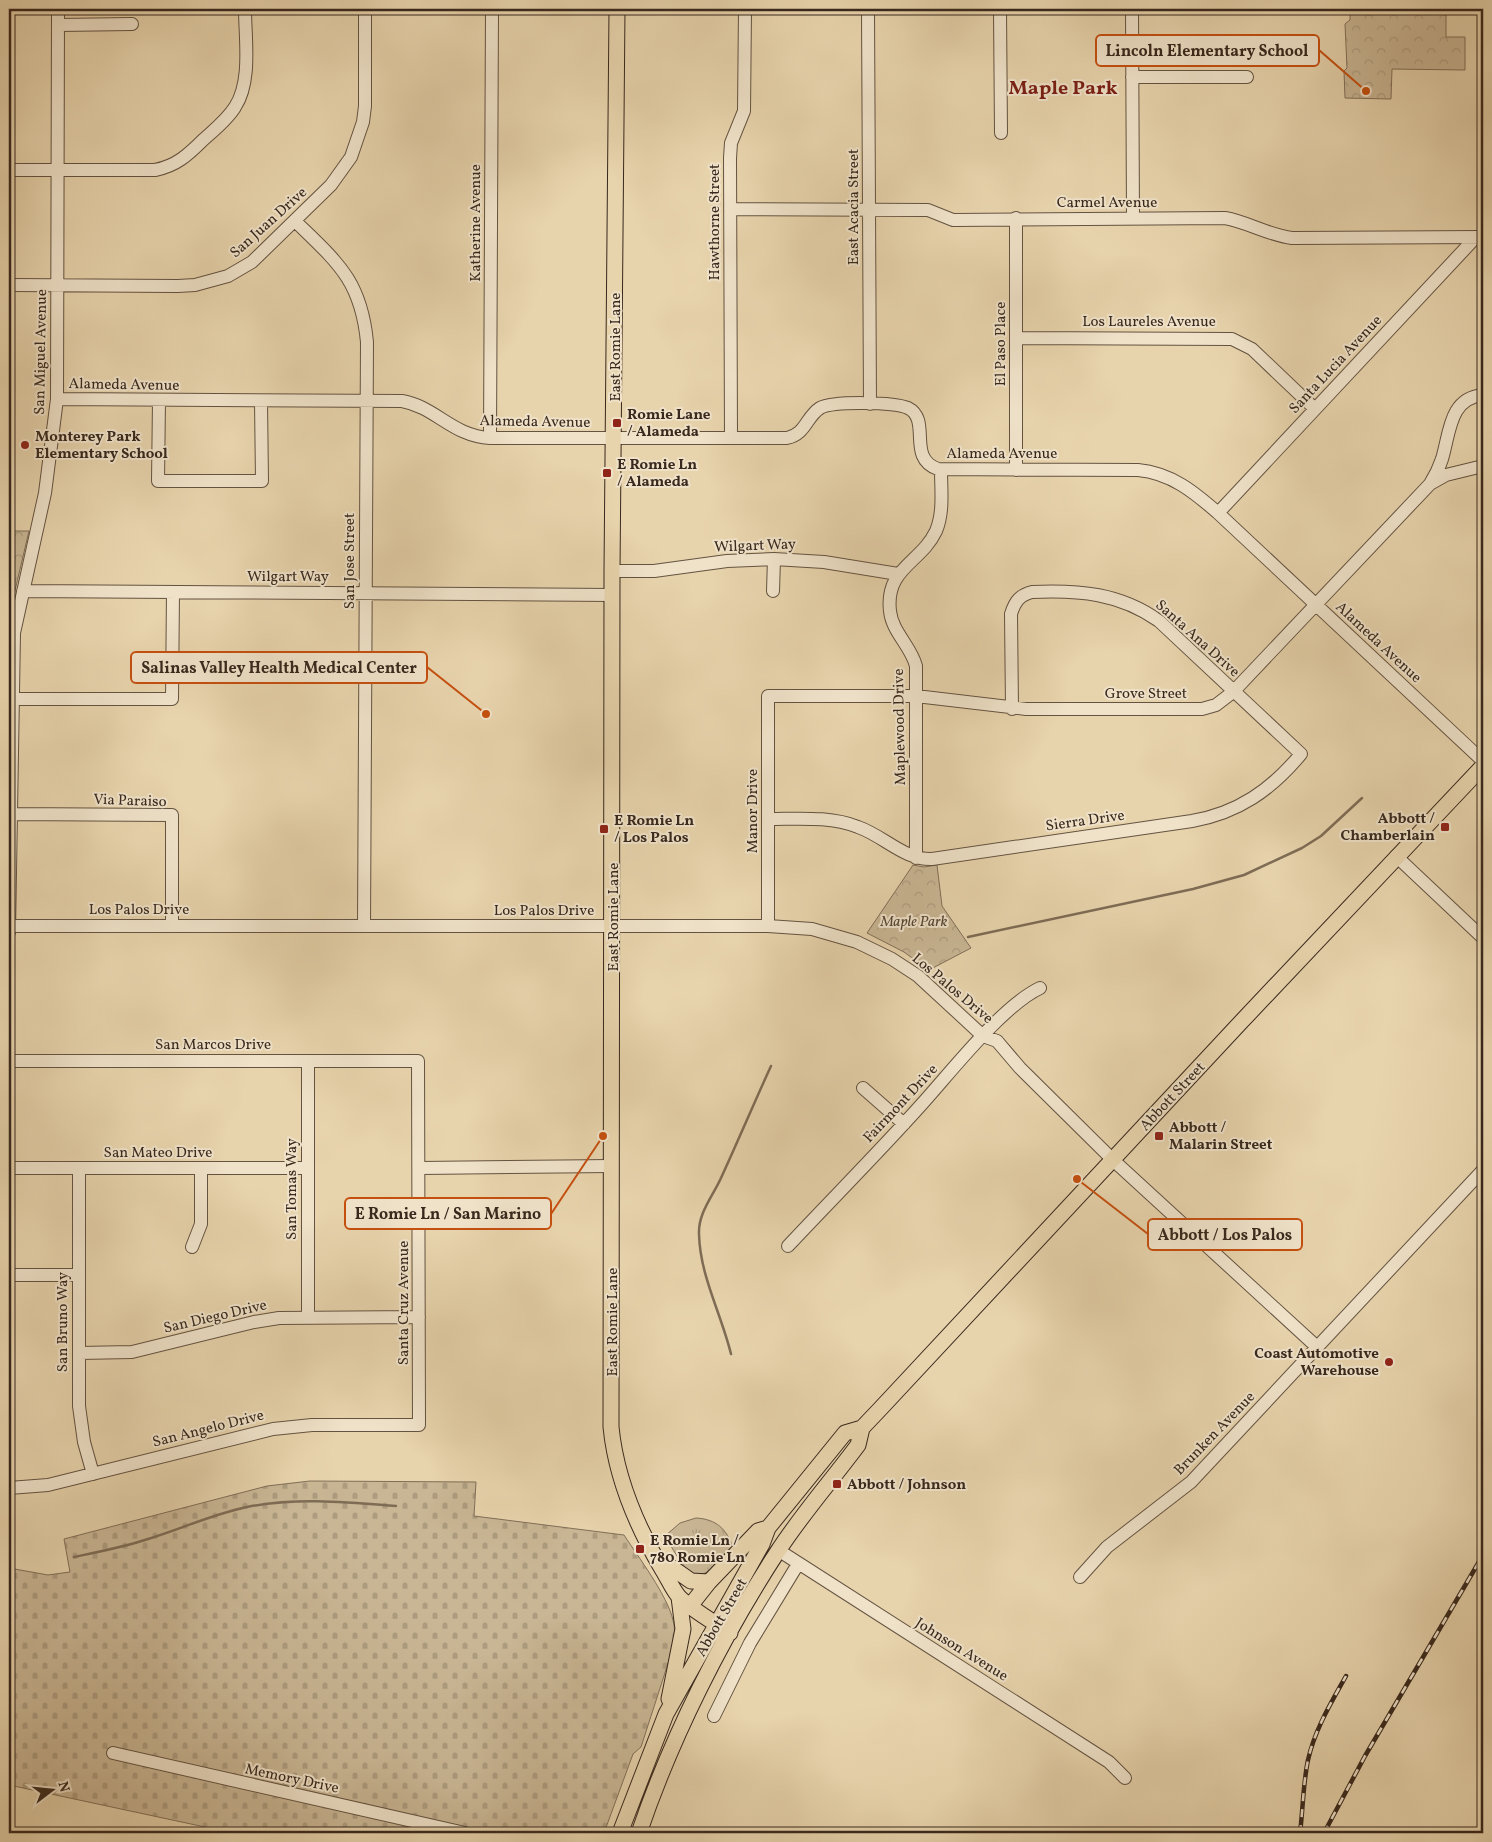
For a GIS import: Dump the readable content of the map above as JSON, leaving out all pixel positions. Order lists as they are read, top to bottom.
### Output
{
  "streets": {
    "main road": ["East Romie Lane", "Abbott Street"],
    "street": [
      "Carmel Avenue",
      "East Acacia Street",
      "San Juan Drive",
      "Hawthorne Street",
      "Katherine Avenue",
      "Los Laureles Avenue",
      "El Paso Place",
      "San Miguel Avenue",
      "Santa Lucia Avenue",
      "Alameda Avenue",
      "Wilgart Way",
      "San Jose Street",
      "Santa Ana Drive",
      "Grove Street",
      "Maplewood Drive",
      "Via Paraiso",
      "Manor Drive",
      "Sierra Drive",
      "Los Palos Drive",
      "San Marcos Drive",
      "Fairmont Drive",
      "San Mateo Drive",
      "San Tomas Way",
      "Santa Cruz Avenue",
      "San Diego Drive",
      "San Bruno Way",
      "San Angelo Drive",
      "Brunken Avenue",
      "Johnson Avenue",
      "Memory Drive"
    ]
  },
  "crossings": [
    ["Carmel Avenue", "East Acacia Street"],
    ["Carmel Avenue", "Hawthorne Street"],
    ["Carmel Avenue", "El Paso Place"],
    ["Carmel Avenue", "Santa Lucia Avenue"],
    ["East Acacia Street", "Alameda Avenue"],
    ["San Juan Drive", "San Miguel Avenue"],
    ["San Juan Drive", "San Jose Street"],
    ["Hawthorne Street", "Alameda Avenue"],
    ["Katherine Avenue", "Alameda Avenue"],
    ["Los Laureles Avenue", "El Paso Place"],
    ["Los Laureles Avenue", "Santa Lucia Avenue"],
    ["El Paso Place", "Alameda Avenue"],
    ["East Romie Lane", "Alameda Avenue"],
    ["East Romie Lane", "Wilgart Way"],
    ["East Romie Lane", "Los Palos Drive"],
    ["East Romie Lane", "Abbott Street"],
    ["San Miguel Avenue", "Alameda Avenue"],
    ["San Miguel Avenue", "Wilgart Way"],
    ["San Miguel Avenue", "Via Paraiso"],
    ["San Miguel Avenue", "Los Palos Drive"],
    ["Santa Lucia Avenue", "Alameda Avenue"],
    ["Alameda Avenue", "San Jose Street"],
    ["Alameda Avenue", "Grove Street"],
    ["Alameda Avenue", "Maplewood Drive"],
    ["Wilgart Way", "San Jose Street"],
    ["Wilgart Way", "Maplewood Drive"],
    ["San Jose Street", "Los Palos Drive"],
    ["Santa Ana Drive", "Grove Street"],
    ["Santa Ana Drive", "Sierra Drive"],
    ["Grove Street", "Maplewood Drive"],
    ["Grove Street", "Manor Drive"],
    ["Grove Street", "Sierra Drive"],
    ["Maplewood Drive", "Sierra Drive"],
    ["Via Paraiso", "Los Palos Drive"],
    ["Manor Drive", "Los Palos Drive"],
    ["Los Palos Drive", "Abbott Street"],
    ["Los Palos Drive", "Fairmont Drive"],
    ["Los Palos Drive", "Brunken Avenue"],
    ["San Marcos Drive", "San Tomas Way"],
    ["San Marcos Drive", "Santa Cruz Avenue"],
    ["Abbott Street", "Johnson Avenue"],
    ["San Mateo Drive", "San Tomas Way"],
    ["San Mateo Drive", "San Bruno Way"],
    ["San Tomas Way", "San Diego Drive"],
    ["Santa Cruz Avenue", "San Diego Drive"],
    ["Santa Cruz Avenue", "San Angelo Drive"],
    ["San Diego Drive", "San Bruno Way"],
    ["San Bruno Way", "San Angelo Drive"]
  ],
  "districts": ["Maple Park"],
  "parks": ["Maple Park"],
  "places": {
    "other": [
      "Lincoln Elementary School",
      "Monterey Park Elementary School",
      "Salinas Valley Health Medical Center",
      "E Romie Ln / San Marino",
      "Abbott / Los Palos",
      "Coast Automotive Warehouse"
    ],
    "transit": [
      "Romie Lane / Alameda",
      "E Romie Ln / Alameda",
      "Abbott / Chamberlain",
      "E Romie Ln / Los Palos",
      "Abbott / Malarin Street",
      "Abbott / Johnson",
      "E Romie Ln / 780 Romie Ln"
    ]
  },
  "north": "right"
}
